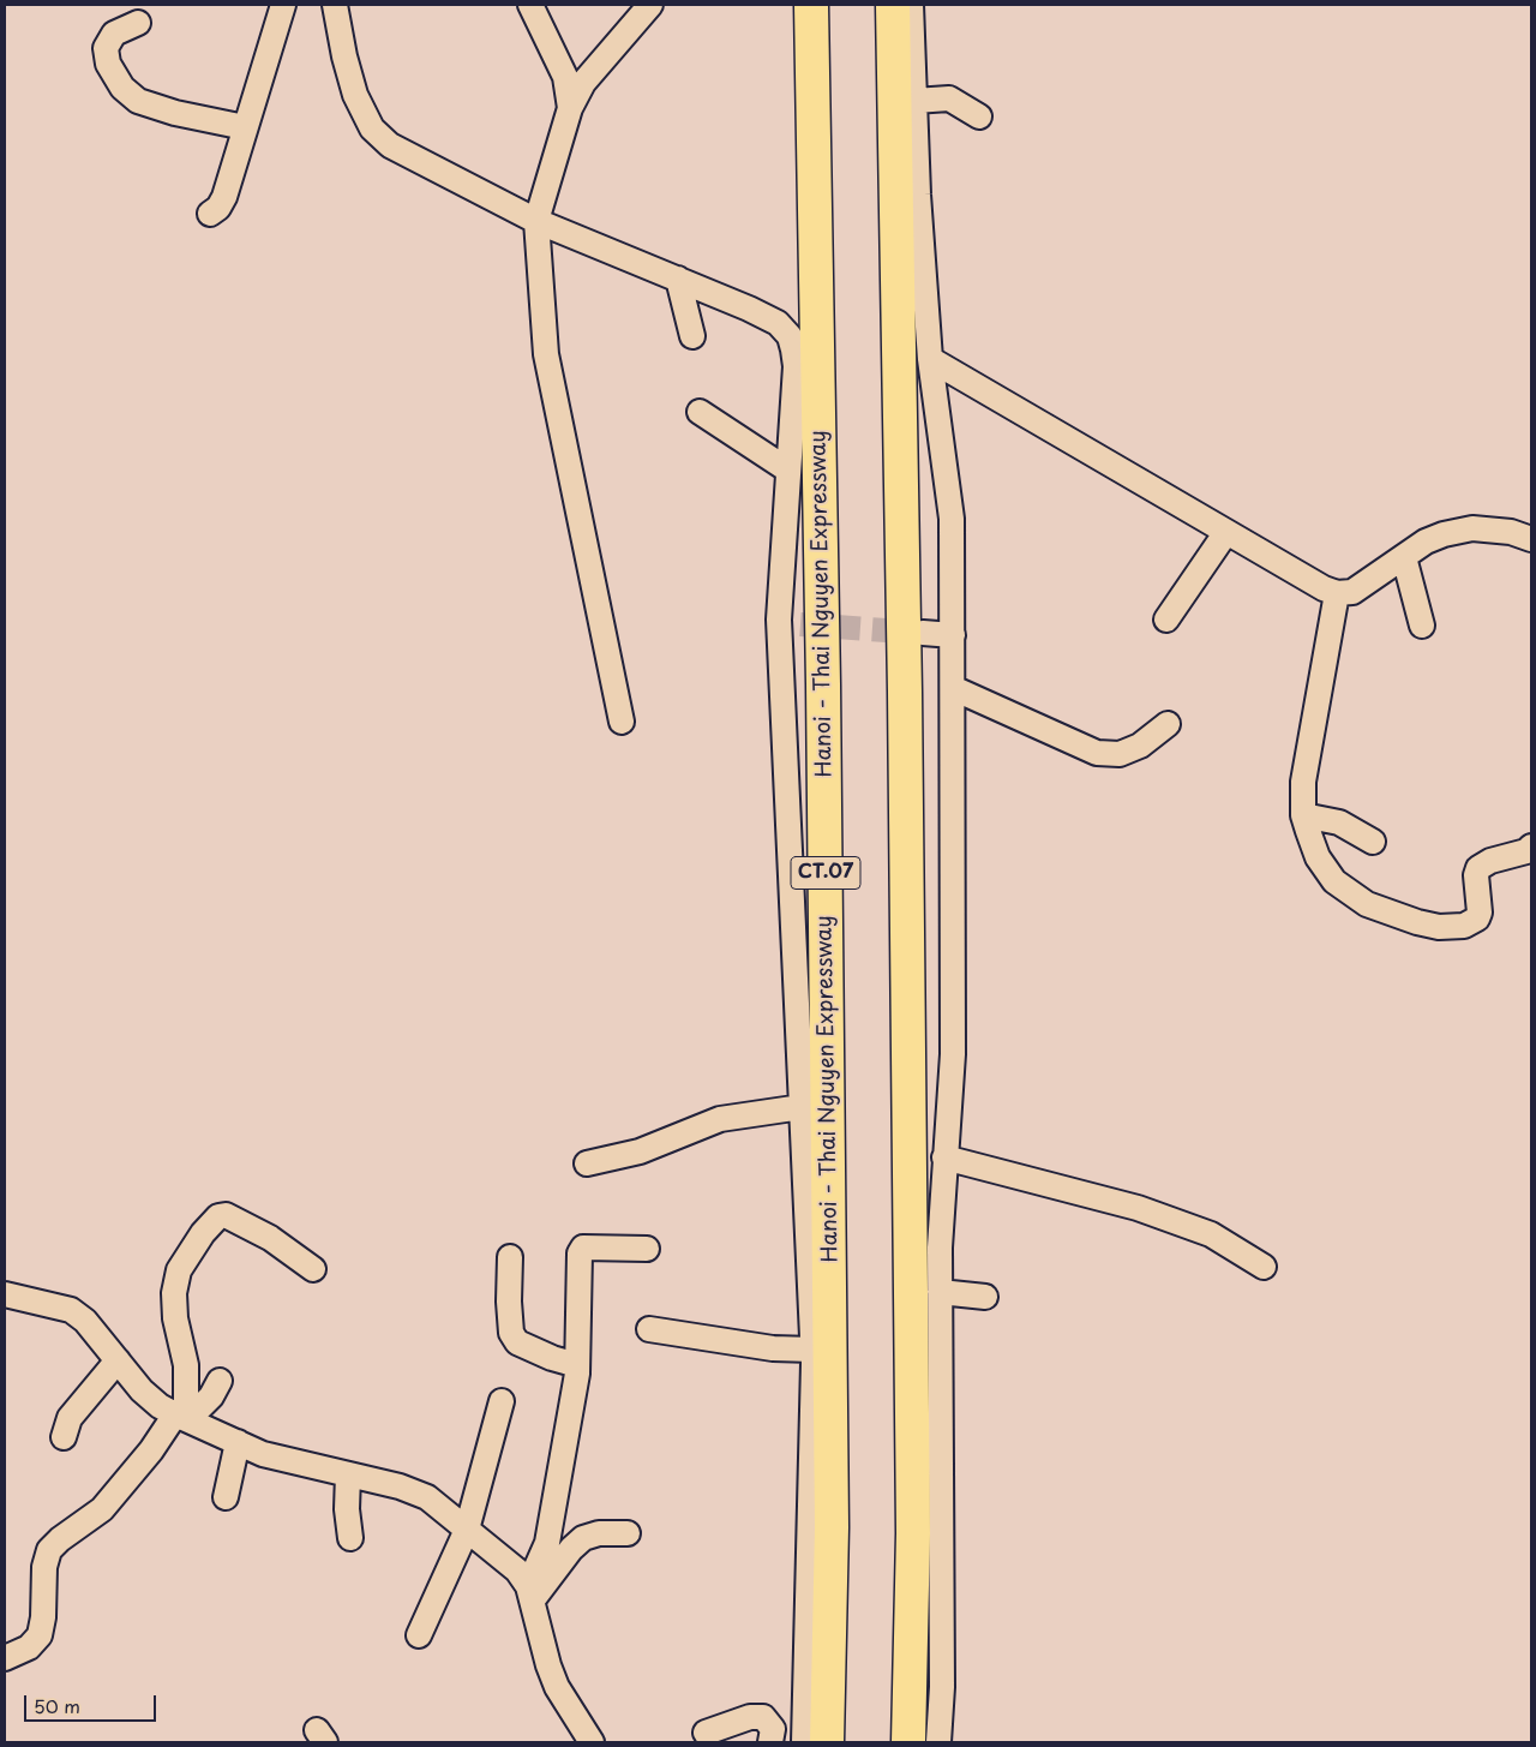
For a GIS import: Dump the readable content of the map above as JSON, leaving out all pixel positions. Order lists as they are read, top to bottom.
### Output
{
  "streets": {
    "highway": ["Hanoi - Thai Nguyen Expressway", "CT.07"]
  },
  "scale_bar": "50 m"
}
